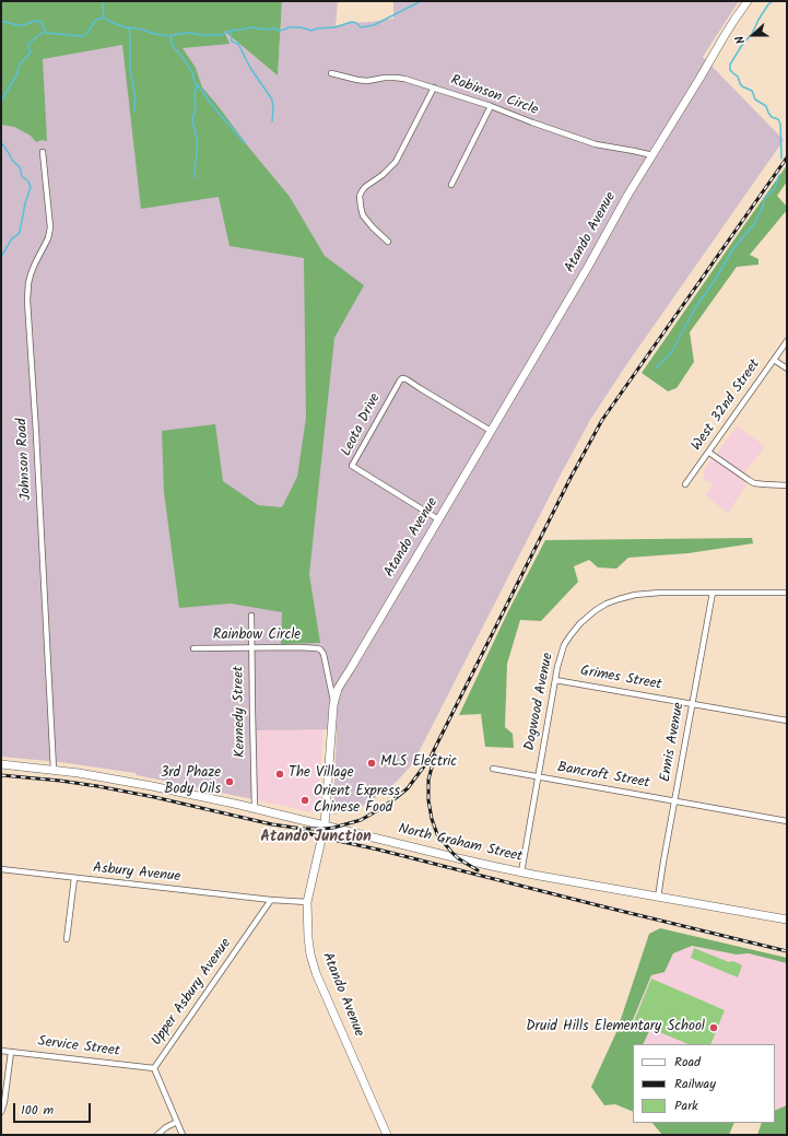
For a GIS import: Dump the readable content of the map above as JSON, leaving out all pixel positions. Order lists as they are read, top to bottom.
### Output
{
  "streets": {
    "main road": ["Atando Avenue", "North Graham Street"],
    "street": [
      "Robinson Circle",
      "West 32nd Street",
      "Leota Drive",
      "Johnson Road",
      "Rainbow Circle",
      "Grimes Street",
      "Dogwood Avenue",
      "Kennedy Street",
      "Ennis Avenue",
      "Bancroft Street",
      "Asbury Avenue",
      "Upper Asbury Avenue",
      "Service Street"
    ]
  },
  "crossings": [
    ["Robinson Circle", "Atando Avenue"],
    ["Atando Avenue", "Leota Drive"],
    ["Atando Avenue", "Rainbow Circle"],
    ["Atando Avenue", "North Graham Street"],
    ["Johnson Road", "North Graham Street"],
    ["Rainbow Circle", "Kennedy Street"],
    ["Grimes Street", "Dogwood Avenue"],
    ["Grimes Street", "Ennis Avenue"],
    ["Dogwood Avenue", "Ennis Avenue"],
    ["Dogwood Avenue", "Bancroft Street"],
    ["Dogwood Avenue", "North Graham Street"],
    ["Kennedy Street", "North Graham Street"],
    ["Ennis Avenue", "Bancroft Street"],
    ["Ennis Avenue", "North Graham Street"],
    ["Asbury Avenue", "Upper Asbury Avenue"],
    ["Upper Asbury Avenue", "Service Street"]
  ],
  "districts": ["Atando Junction"],
  "places": [
    "MLS Electric",
    "The Village",
    "3rd Phaze Body Oils",
    "Orient Express Chinese Food",
    "Druid Hills Elementary School"
  ],
  "legend": ["Road", "Railway", "Park"],
  "scale_bar": "100 m",
  "north": "left"
}
